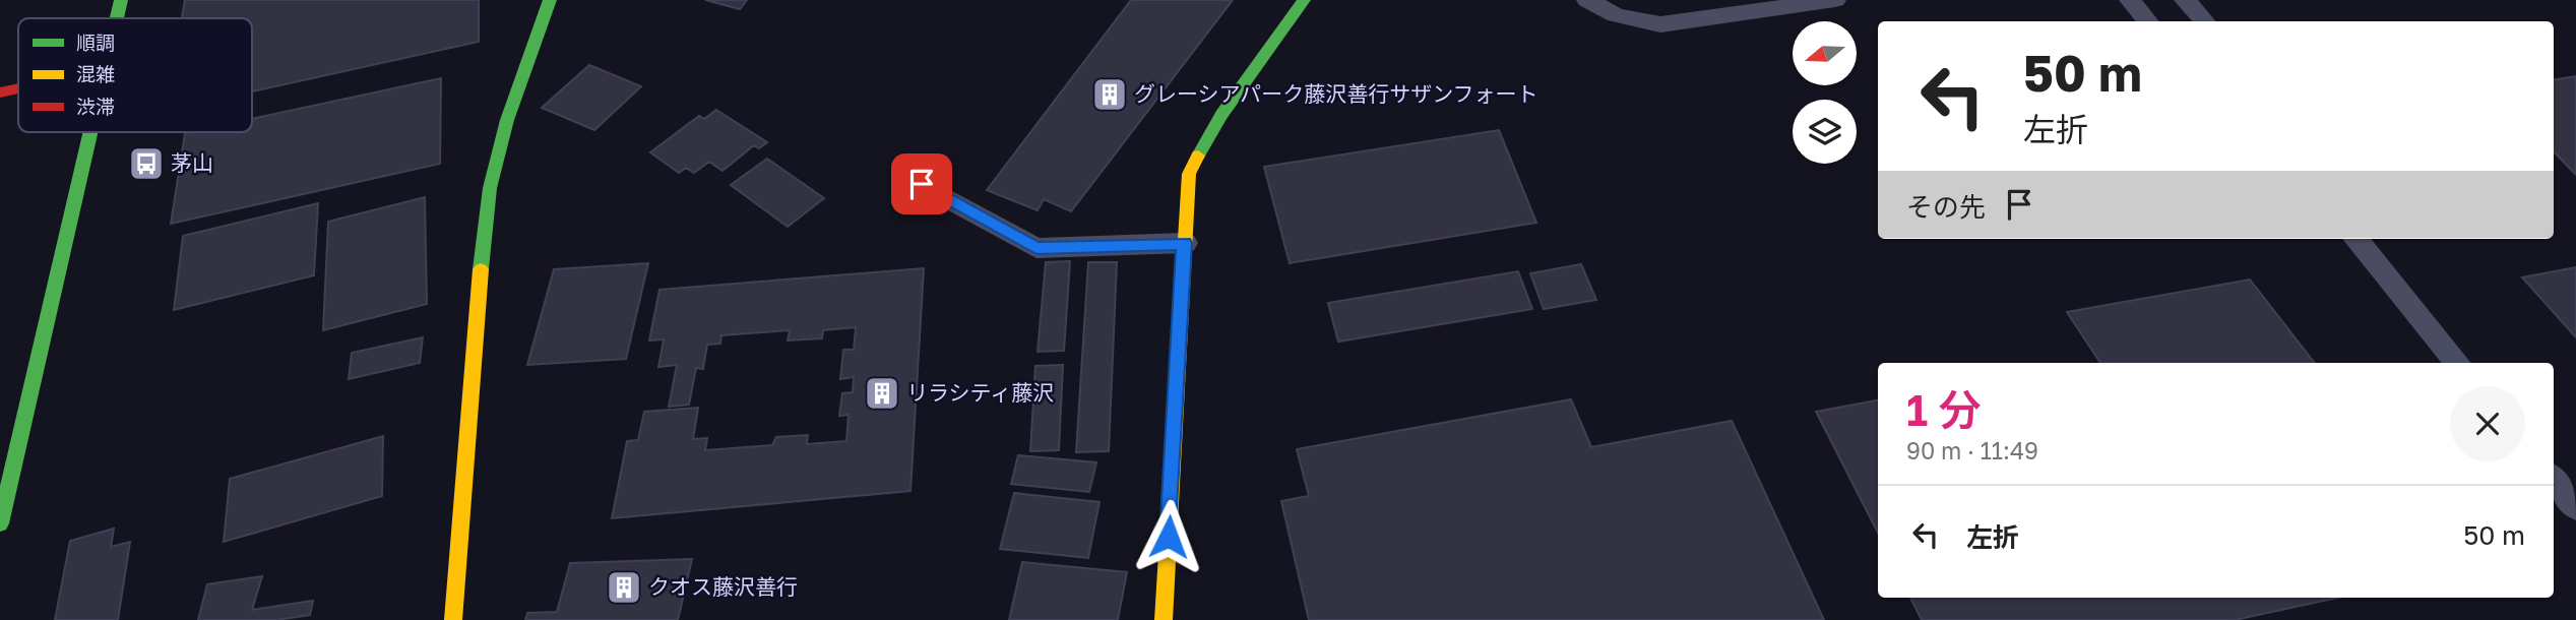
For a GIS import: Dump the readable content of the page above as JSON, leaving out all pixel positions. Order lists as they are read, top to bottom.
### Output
{
  "places": {
    "building": ["グレーシアパーク藤沢善行サザンフォート", "リラシティ藤沢", "クオス藤沢善行"],
    "bus stop": ["茅山"]
  },
  "legend": ["順調", "混雑", "渋滞"],
  "north": "left",
  "page": {
    "turn": ["50 m", "左折"],
    "then": "その先",
    "heading": ["1 分", "90 m · 11:49"],
    "list": [
      {
        "name": "左折",
        "value": "50 m"
      }
    ]
  }
}
